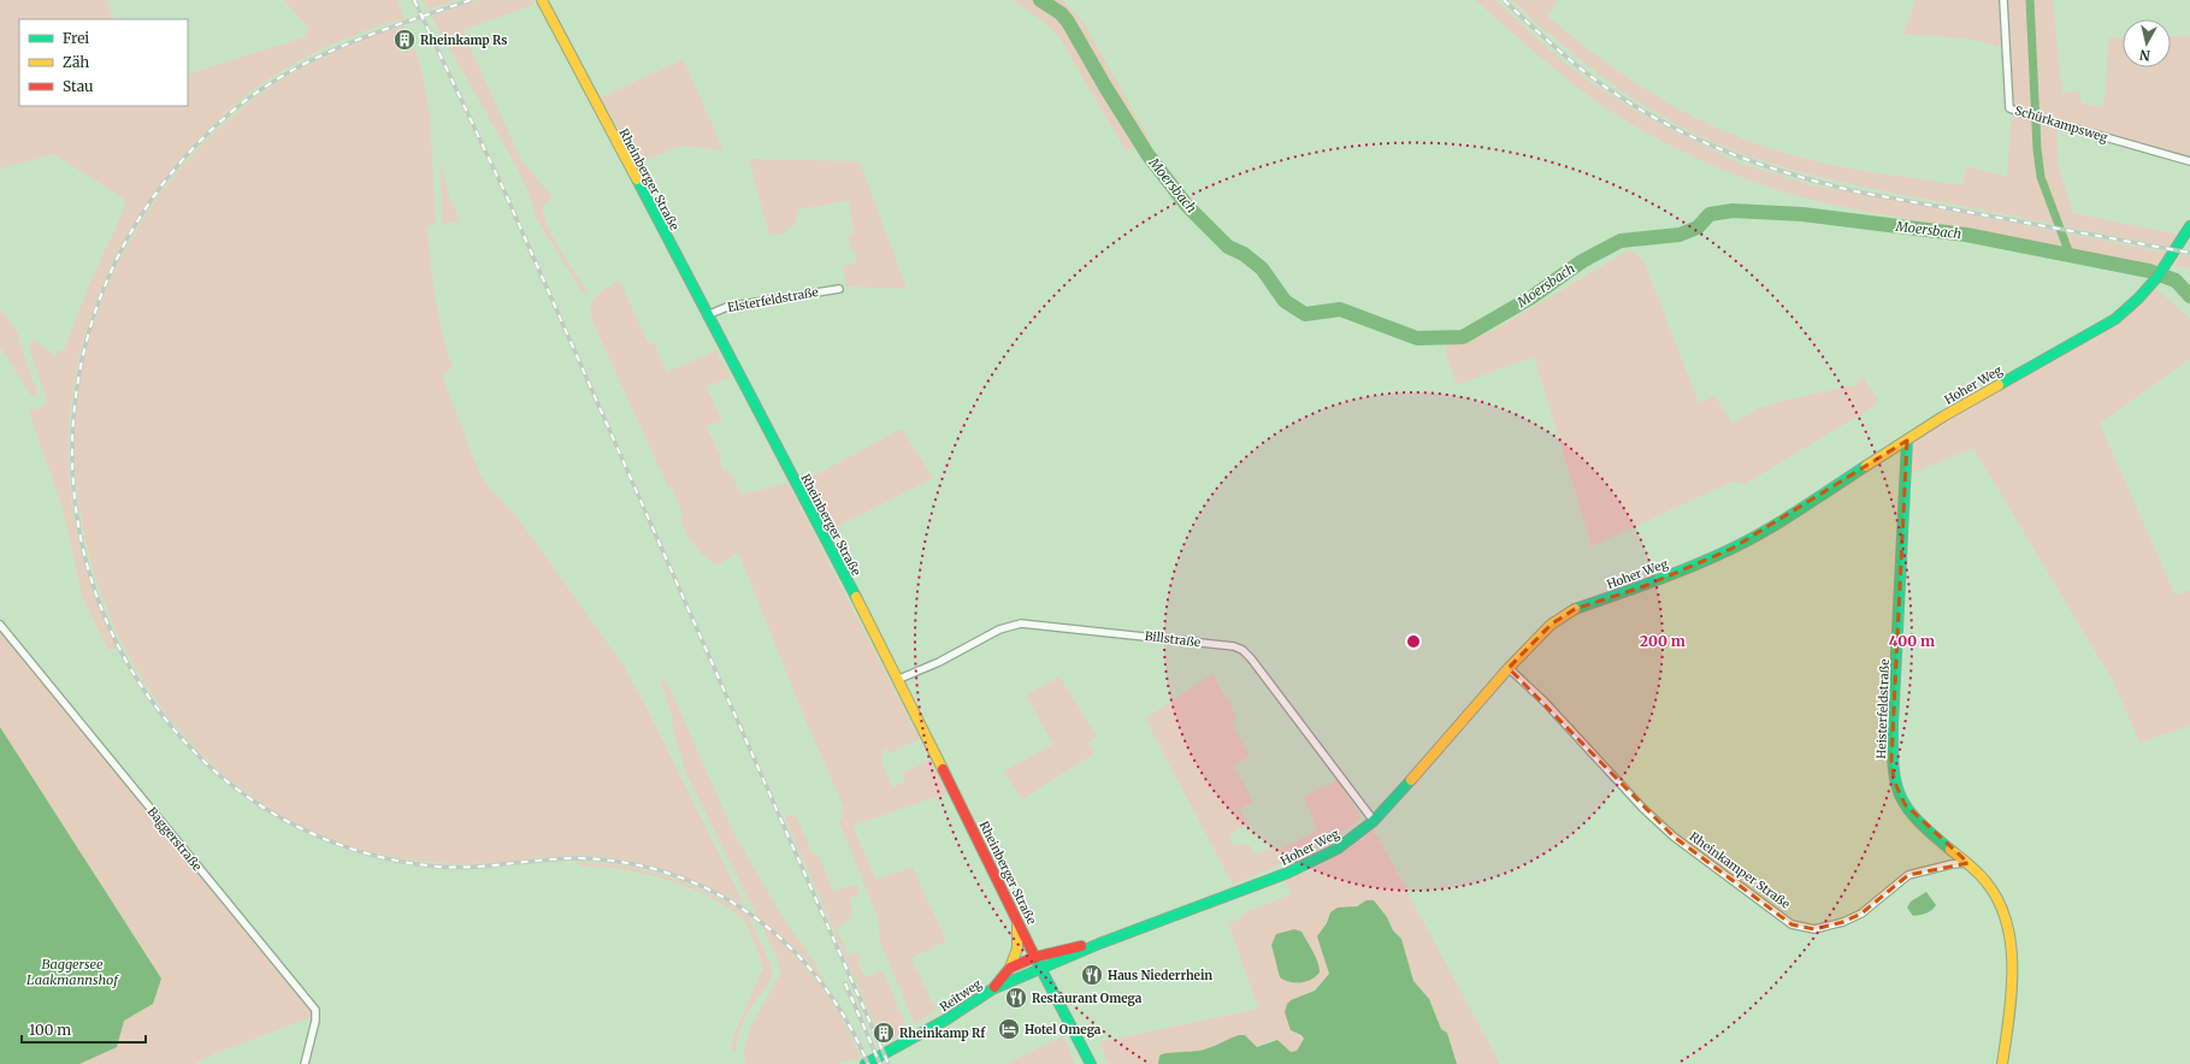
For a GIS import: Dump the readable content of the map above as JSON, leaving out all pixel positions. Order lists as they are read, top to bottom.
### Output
{
  "streets": {
    "main road": [
      "Rheinberger Straße",
      "Hoher Weg",
      "Heisterfeldstraße",
      "Reitweg"
    ],
    "street": [
      "Schürkampsweg",
      "Elsterfeldstraße",
      "Billstraße",
      "Baggerstraße",
      "Rheinkamper Straße"
    ]
  },
  "crossings": [
    ["Rheinberger Straße", "Elsterfeldstraße"],
    ["Rheinberger Straße", "Hoher Weg"],
    ["Rheinberger Straße", "Billstraße"],
    ["Rheinberger Straße", "Reitweg"],
    ["Hoher Weg", "Billstraße"],
    ["Hoher Weg", "Heisterfeldstraße"],
    ["Hoher Weg", "Rheinkamper Straße"],
    ["Hoher Weg", "Reitweg"],
    ["Heisterfeldstraße", "Rheinkamper Straße"]
  ],
  "water": ["Moersbach", "Baggersee Laakmannshof"],
  "places": {
    "building": ["Rheinkamp Rs", "Rheinkamp Rf"],
    "restaurant": ["Haus Niederrhein", "Restaurant Omega"],
    "hotel": ["Hotel Omega"]
  },
  "legend": ["Frei", "Zäh", "Stau"],
  "scale_bar": "100 m",
  "north": "bottom",
  "rings": ["200 m", "400 m"]
}
